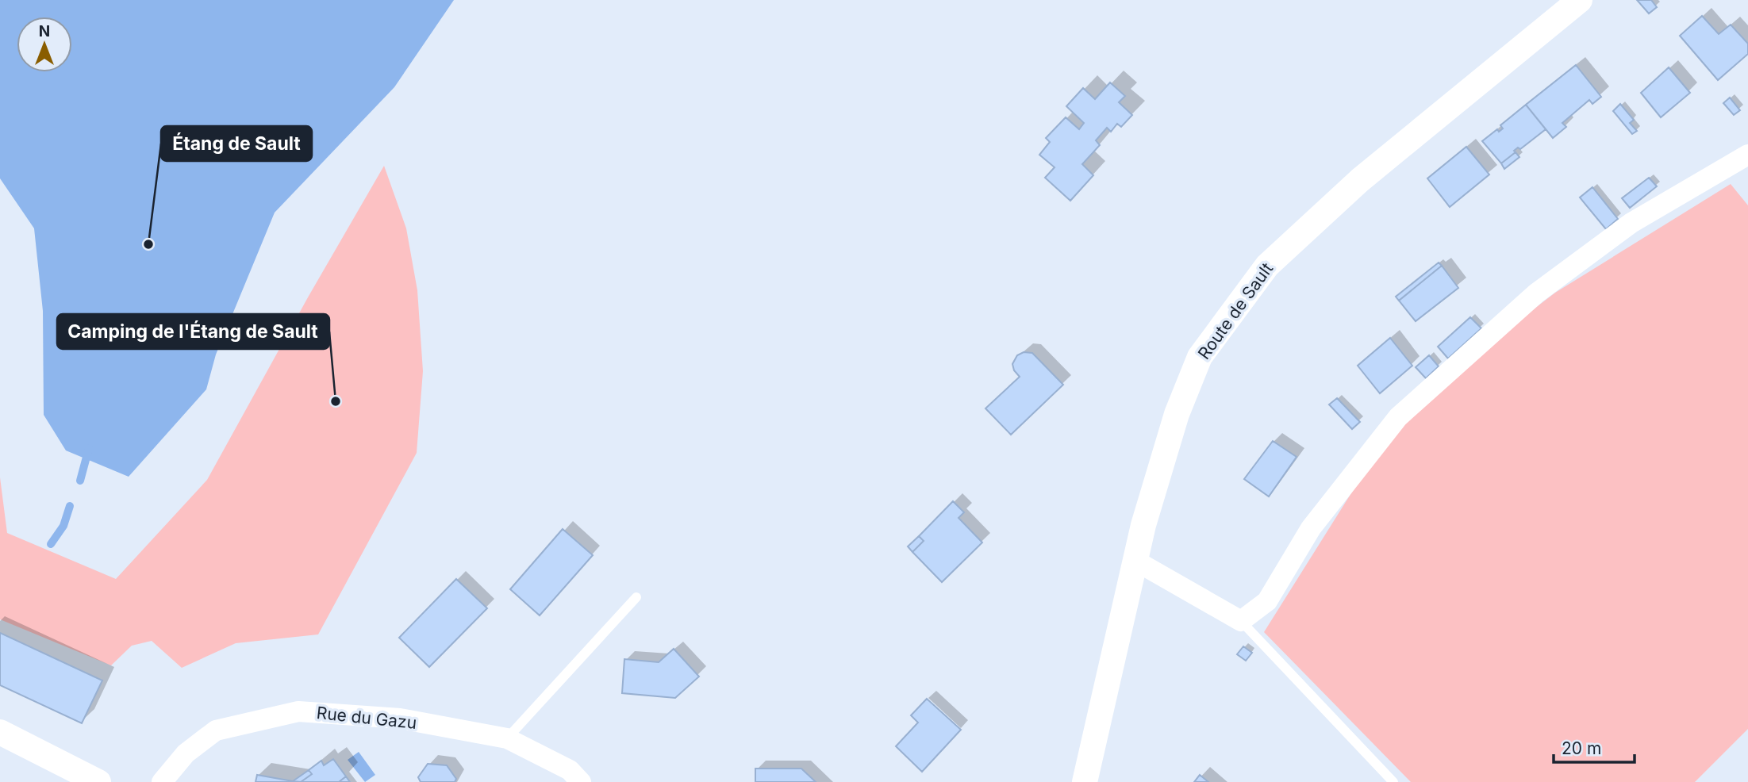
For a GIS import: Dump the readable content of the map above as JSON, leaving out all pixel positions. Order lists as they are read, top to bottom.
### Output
{
  "streets": {
    "street": ["Route de Sault", "Rue du Gazu"]
  },
  "places": ["Étang de Sault", "Camping de l'Étang de Sault"],
  "scale_bar": "20 m",
  "north": "top"
}
